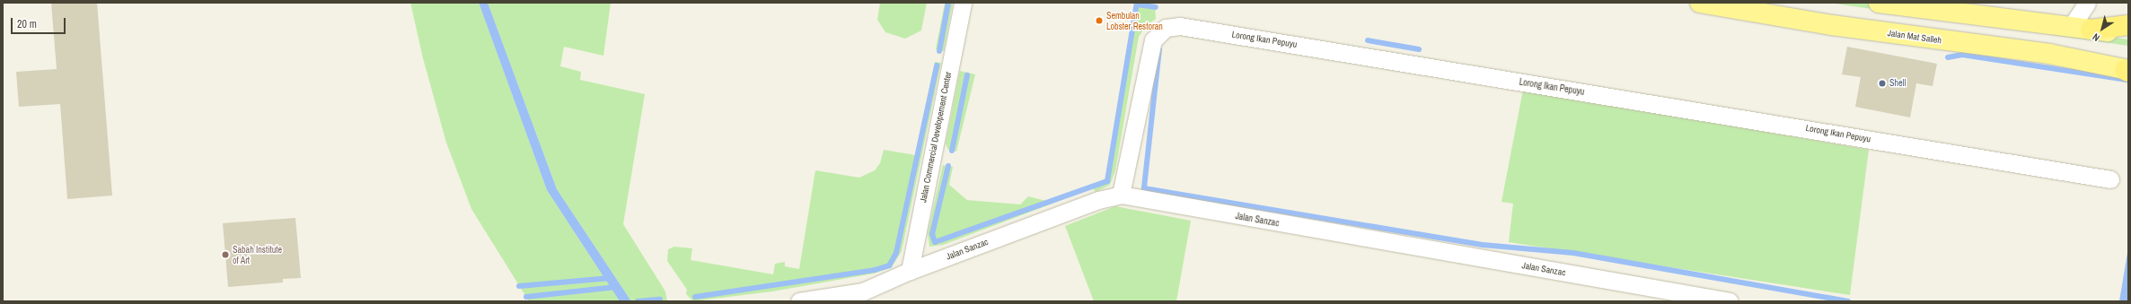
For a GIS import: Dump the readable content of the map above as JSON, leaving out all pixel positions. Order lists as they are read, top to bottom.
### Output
{
  "streets": {
    "main road": ["Jalan Mat Salleh"],
    "street": ["Lorong Ikan Pepuyu", "Jalan Commercial Developement Center", "Jalan Sanzac"]
  },
  "crossings": [
    ["Lorong Ikan Pepuyu", "Jalan Sanzac"],
    ["Jalan Commercial Developement Center", "Jalan Sanzac"]
  ],
  "places": ["Sembulan Lobster Restoran", "Shell", "Sabah Institute of Art"],
  "scale_bar": "20 m",
  "north": "bottom left"
}
